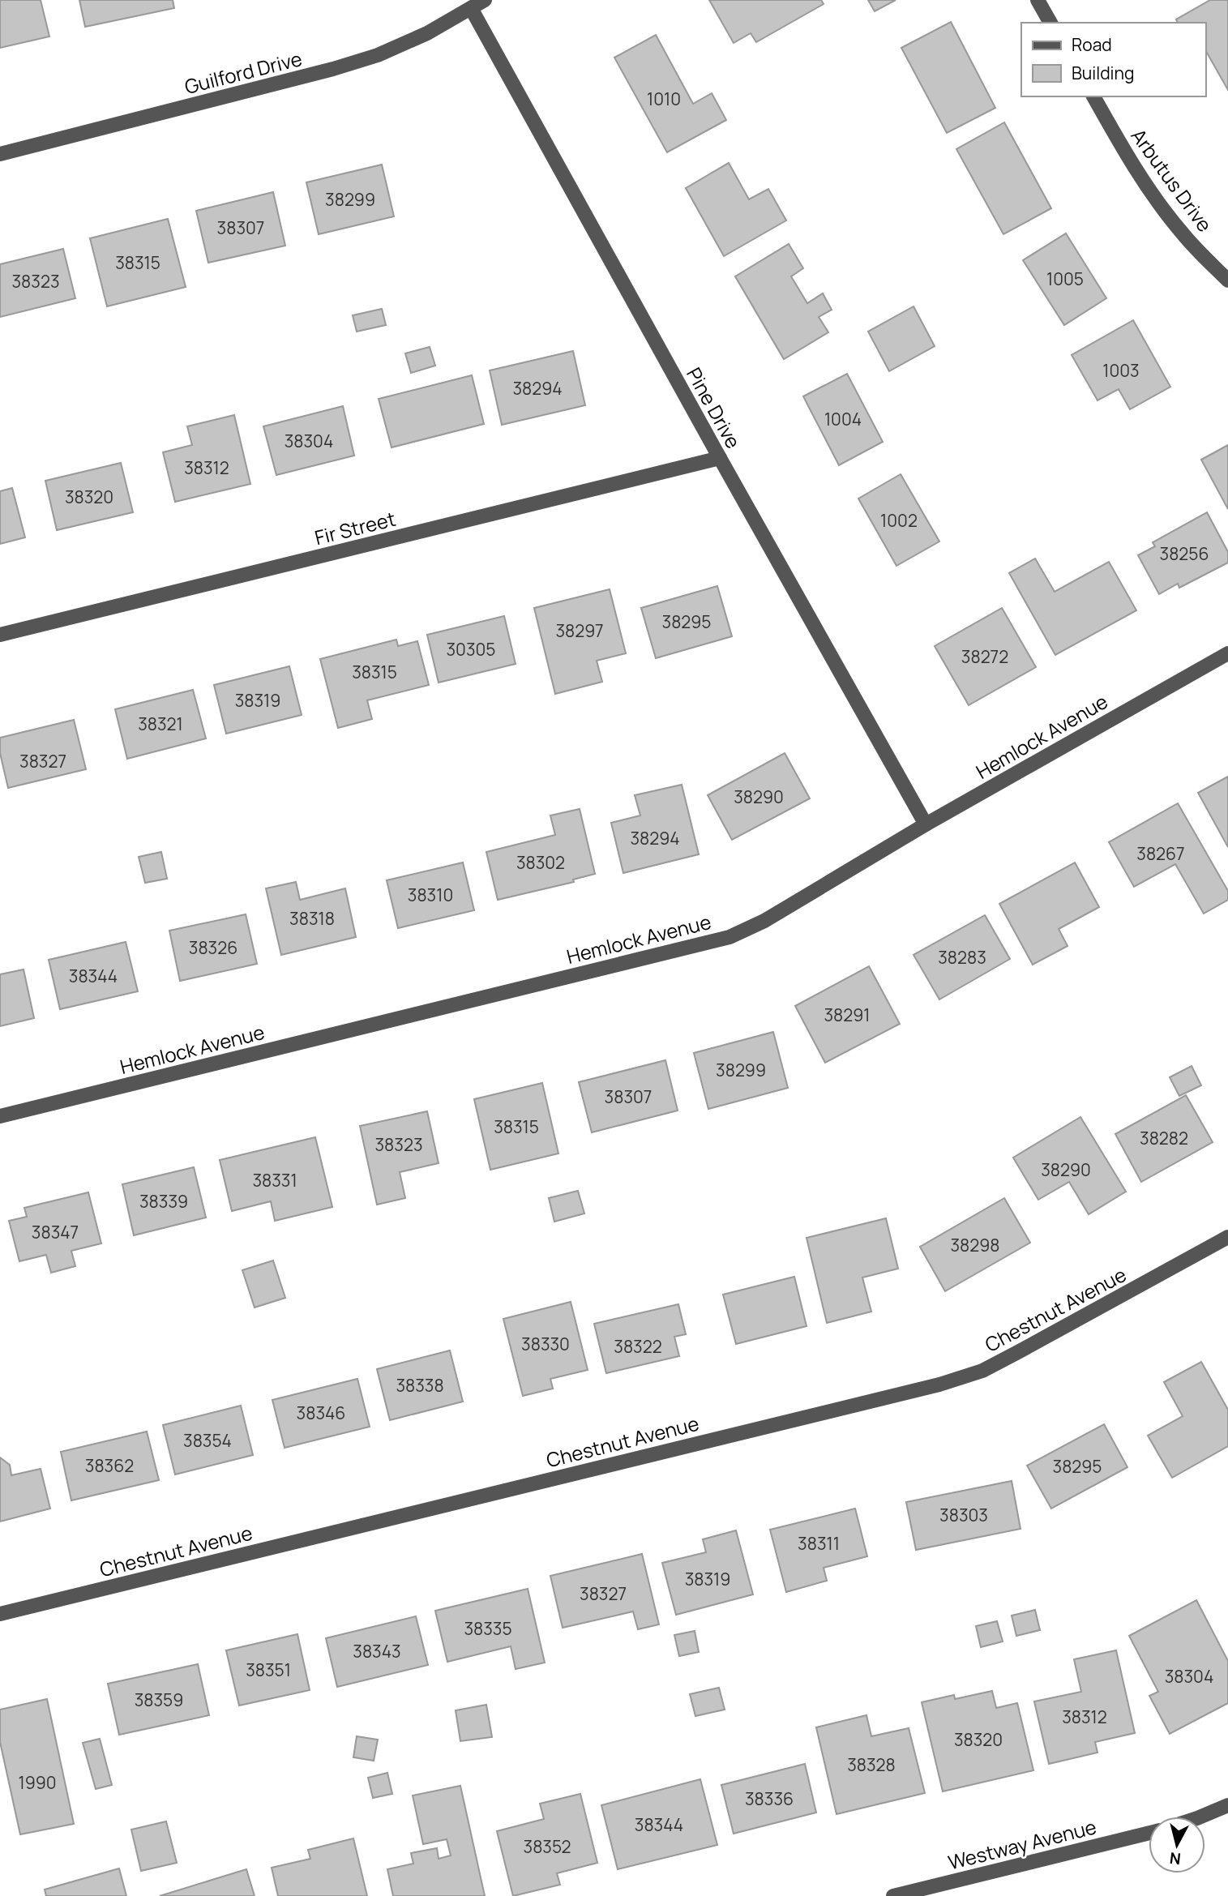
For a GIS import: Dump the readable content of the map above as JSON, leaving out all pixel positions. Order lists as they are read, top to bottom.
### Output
{
  "streets": {
    "street": [
      "Guilford Drive",
      "Arbutus Drive",
      "Pine Drive",
      "Fir Street",
      "Hemlock Avenue",
      "Chestnut Avenue",
      "Westway Avenue"
    ]
  },
  "crossings": [
    ["Guilford Drive", "Pine Drive"],
    ["Pine Drive", "Fir Street"],
    ["Pine Drive", "Hemlock Avenue"]
  ],
  "house_numbers": [
    "1010",
    "38299",
    "38307",
    "38315",
    "1005",
    "38323",
    "1003",
    "38294",
    "1004",
    "38304",
    "38312",
    "38320",
    "1002",
    "38256",
    "38295",
    "38297",
    "30305",
    "38272",
    "38315",
    "38319",
    "38321",
    "38327",
    "38290",
    "38294",
    "38267",
    "38302",
    "38310",
    "38318",
    "38326",
    "38283",
    "38344",
    "38291",
    "38299",
    "38307",
    "38315",
    "38282",
    "38323",
    "38290",
    "38331",
    "38339",
    "38347",
    "38298",
    "38330",
    "38322",
    "38338",
    "38346",
    "38354",
    "38362",
    "38295",
    "38303",
    "38311",
    "38319",
    "38327",
    "38335",
    "38343",
    "38351",
    "38304",
    "38359",
    "38312",
    "38320",
    "38328",
    "1990",
    "38336",
    "38344",
    "38352"
  ],
  "legend": ["Road", "Building"],
  "north": "bottom"
}
